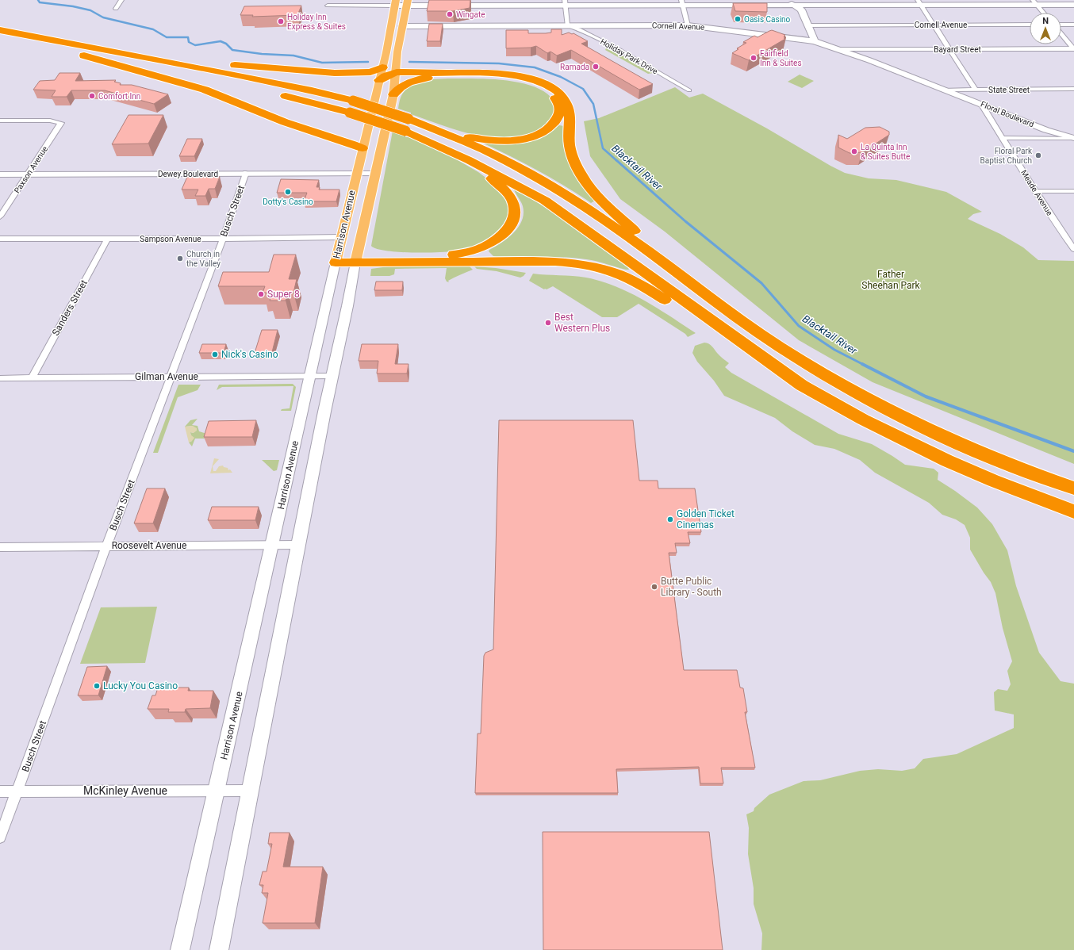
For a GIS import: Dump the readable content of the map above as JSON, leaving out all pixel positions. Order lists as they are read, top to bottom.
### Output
{
  "streets": {
    "main road": ["Harrison Avenue"],
    "street": [
      "Cornell Avenue",
      "Bayard Street",
      "Holiday Park Drive",
      "State Street",
      "Floral Boulevard",
      "Paxson Avenue",
      "Dewey Boulevard",
      "Meade Avenue",
      "Busch Street",
      "Sampson Avenue",
      "Sanders Street",
      "Gilman Avenue",
      "Roosevelt Avenue",
      "McKinley Avenue"
    ]
  },
  "crossings": [
    ["Cornell Avenue", "Bayard Street"],
    ["Cornell Avenue", "Holiday Park Drive"],
    ["Cornell Avenue", "State Street"],
    ["Cornell Avenue", "Floral Boulevard"],
    ["Cornell Avenue", "Harrison Avenue"],
    ["State Street", "Floral Boulevard"],
    ["Floral Boulevard", "Meade Avenue"],
    ["Paxson Avenue", "Dewey Boulevard"],
    ["Dewey Boulevard", "Busch Street"],
    ["Dewey Boulevard", "Harrison Avenue"],
    ["Busch Street", "Sampson Avenue"],
    ["Busch Street", "Gilman Avenue"],
    ["Busch Street", "Roosevelt Avenue"],
    ["Busch Street", "McKinley Avenue"],
    ["Harrison Avenue", "Sampson Avenue"],
    ["Harrison Avenue", "Gilman Avenue"],
    ["Harrison Avenue", "Roosevelt Avenue"],
    ["Harrison Avenue", "McKinley Avenue"],
    ["Sampson Avenue", "Sanders Street"],
    ["Sanders Street", "Gilman Avenue"]
  ],
  "water": ["Blacktail River"],
  "parks": ["Father Sheehan Park"],
  "places": [
    "Wingate",
    "Oasis Casino",
    "Holiday Inn Express & Suites",
    "Fairfield Inn & Suites",
    "Ramada",
    "Comfort Inn",
    "La Quinta Inn & Suites Butte",
    "Floral Park Baptist Church",
    "Dotty's Casino",
    "Church in the Valley",
    "Super 8",
    "Best Western Plus",
    "Nick's Casino",
    "Golden Ticket Cinemas",
    "Butte Public Library - South",
    "Lucky You Casino"
  ],
  "north": "top"
}
